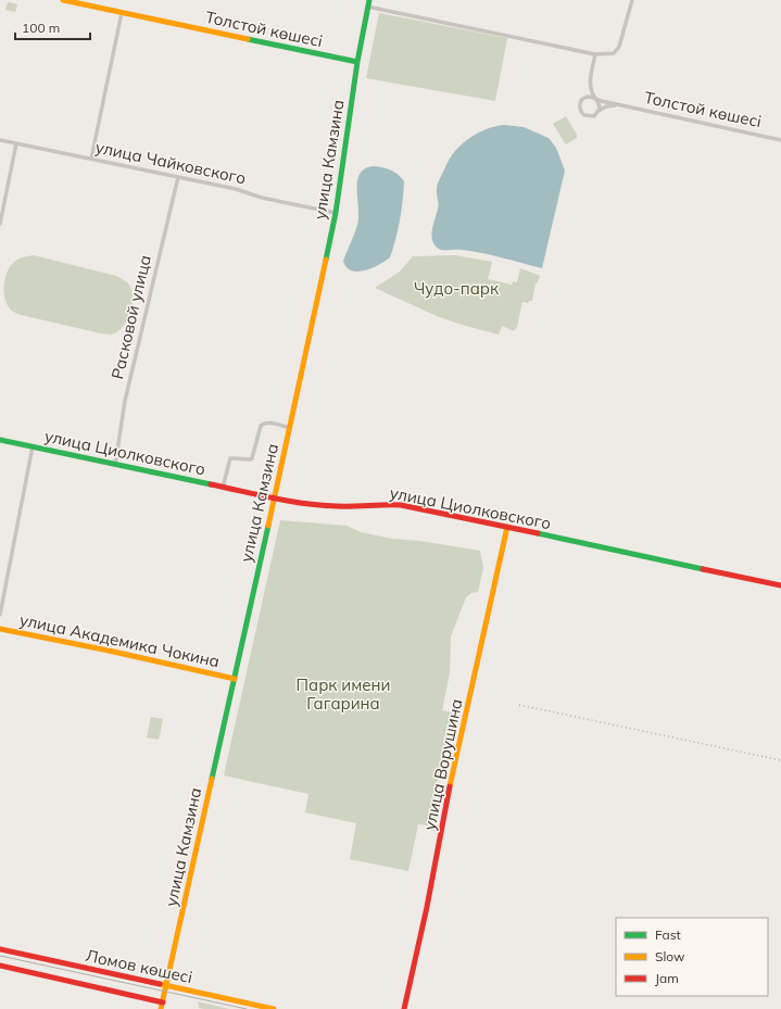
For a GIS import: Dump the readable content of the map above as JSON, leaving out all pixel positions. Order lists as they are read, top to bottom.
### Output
{
  "streets": {
    "main road": [
      "Толстой көшесі",
      "улица Камзина",
      "улица Циолковского",
      "улица Академика Чокина",
      "улица Ворушина",
      "Ломов көшесі"
    ],
    "street": ["улица Чайковского", "Расковой улица"]
  },
  "crossings": [
    ["Толстой көшесі", "улица Камзина"],
    ["улица Камзина", "улица Чайковского"],
    ["улица Камзина", "улица Циолковского"],
    ["улица Камзина", "улица Академика Чокина"],
    ["улица Камзина", "Ломов көшесі"],
    ["улица Чайковского", "Расковой улица"],
    ["Расковой улица", "улица Циолковского"],
    ["улица Циолковского", "улица Ворушина"]
  ],
  "parks": ["Чудо-парк", "Парк имени Гагарина"],
  "legend": ["Fast", "Slow", "Jam"],
  "scale_bar": "100 m"
}
